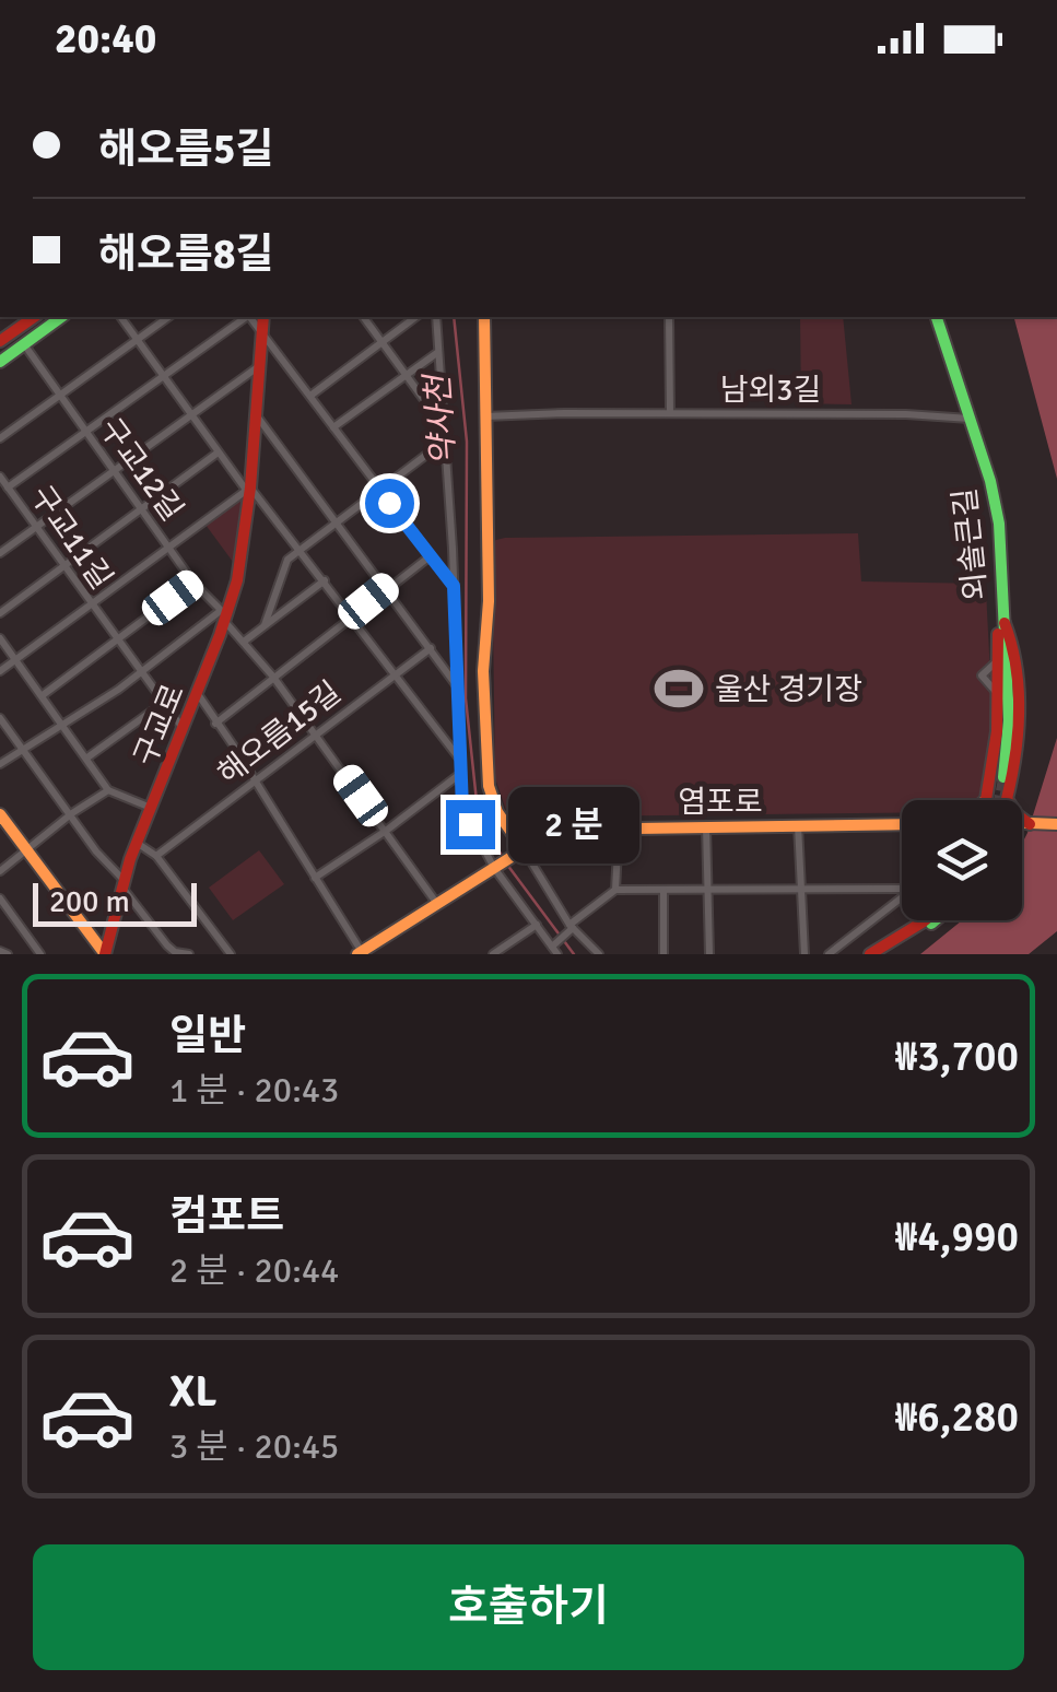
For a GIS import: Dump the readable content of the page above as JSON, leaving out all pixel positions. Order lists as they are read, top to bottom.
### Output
{
  "streets": {
    "main road": ["외솔큰길", "구교로", "염포로"],
    "street": [
      "남외3길",
      "구교12길",
      "구교11길",
      "해오름15길"
    ]
  },
  "crossings": [
    ["남외3길", "외솔큰길"],
    ["구교12길", "구교로"],
    ["구교12길", "해오름15길"],
    ["구교12길", "염포로"],
    ["구교11길", "구교로"]
  ],
  "water": ["약사천"],
  "places": {
    "sports": ["울산 경기장"]
  },
  "scale_bar": "200 m",
  "page": {
    "status": "20:40",
    "banner": ["해오름5길", "해오름8길"],
    "bubble": "2 분",
    "scale": "200 m",
    "list": [
      {
        "name": "일반",
        "note": "1 분 · 20:43",
        "value": "₩3,700"
      },
      {
        "name": "컴포트",
        "note": "2 분 · 20:44",
        "value": "₩4,990"
      },
      {
        "name": "XL",
        "note": "3 분 · 20:45",
        "value": "₩6,280"
      }
    ],
    "buttons": "호출하기"
  }
}
